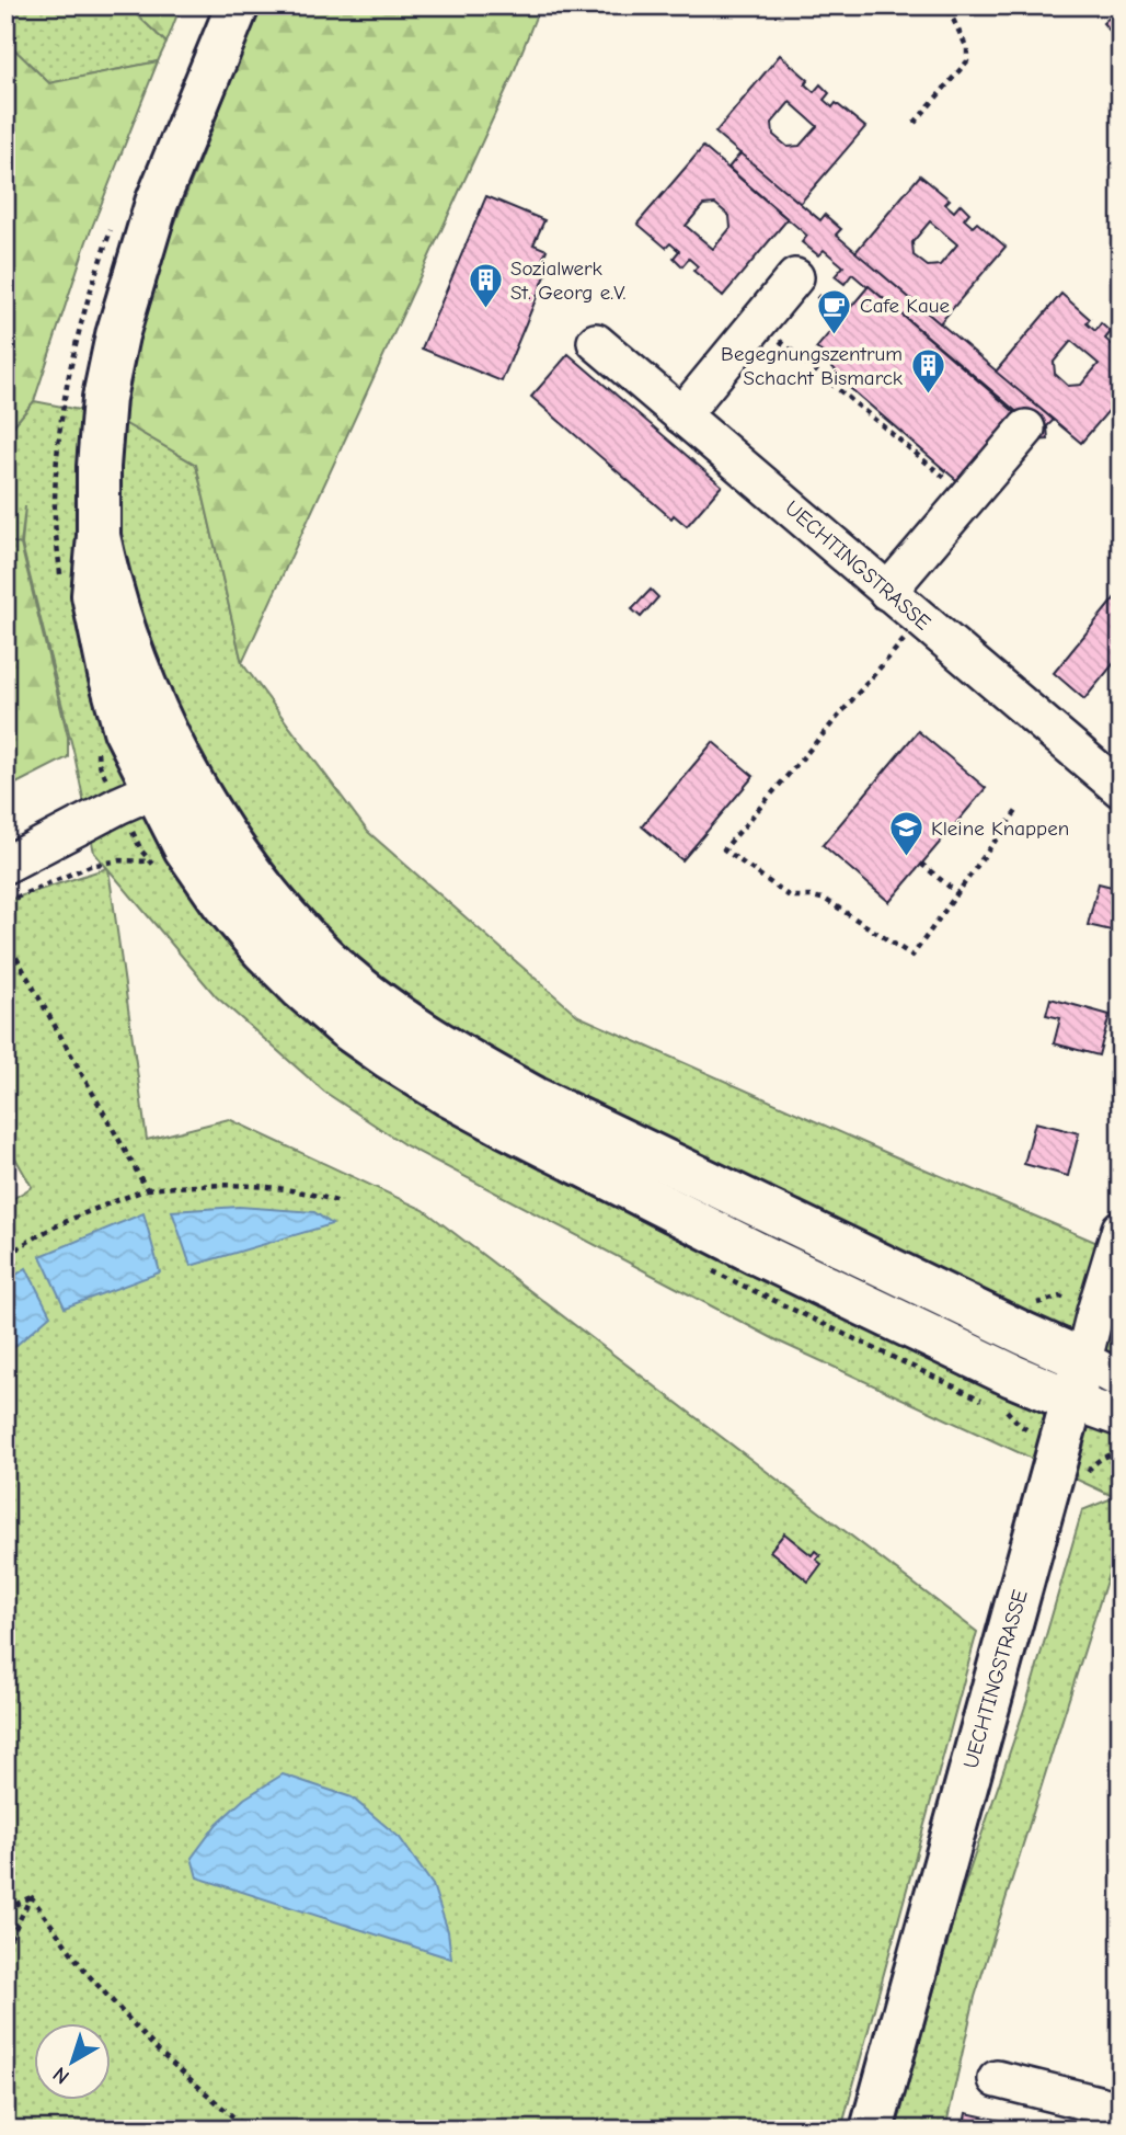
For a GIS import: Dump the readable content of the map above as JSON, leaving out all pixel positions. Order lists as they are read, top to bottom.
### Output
{
  "streets": {
    "main road": ["UECHTINGSTRASSE"]
  },
  "places": {
    "building": ["Sozialwerk St. Georg e.V.", "Begegnungszentrum Schacht Bismarck"],
    "cafe": ["Cafe Kaue"],
    "school or university": ["Kleine Knappen"]
  },
  "north": "bottom left"
}
